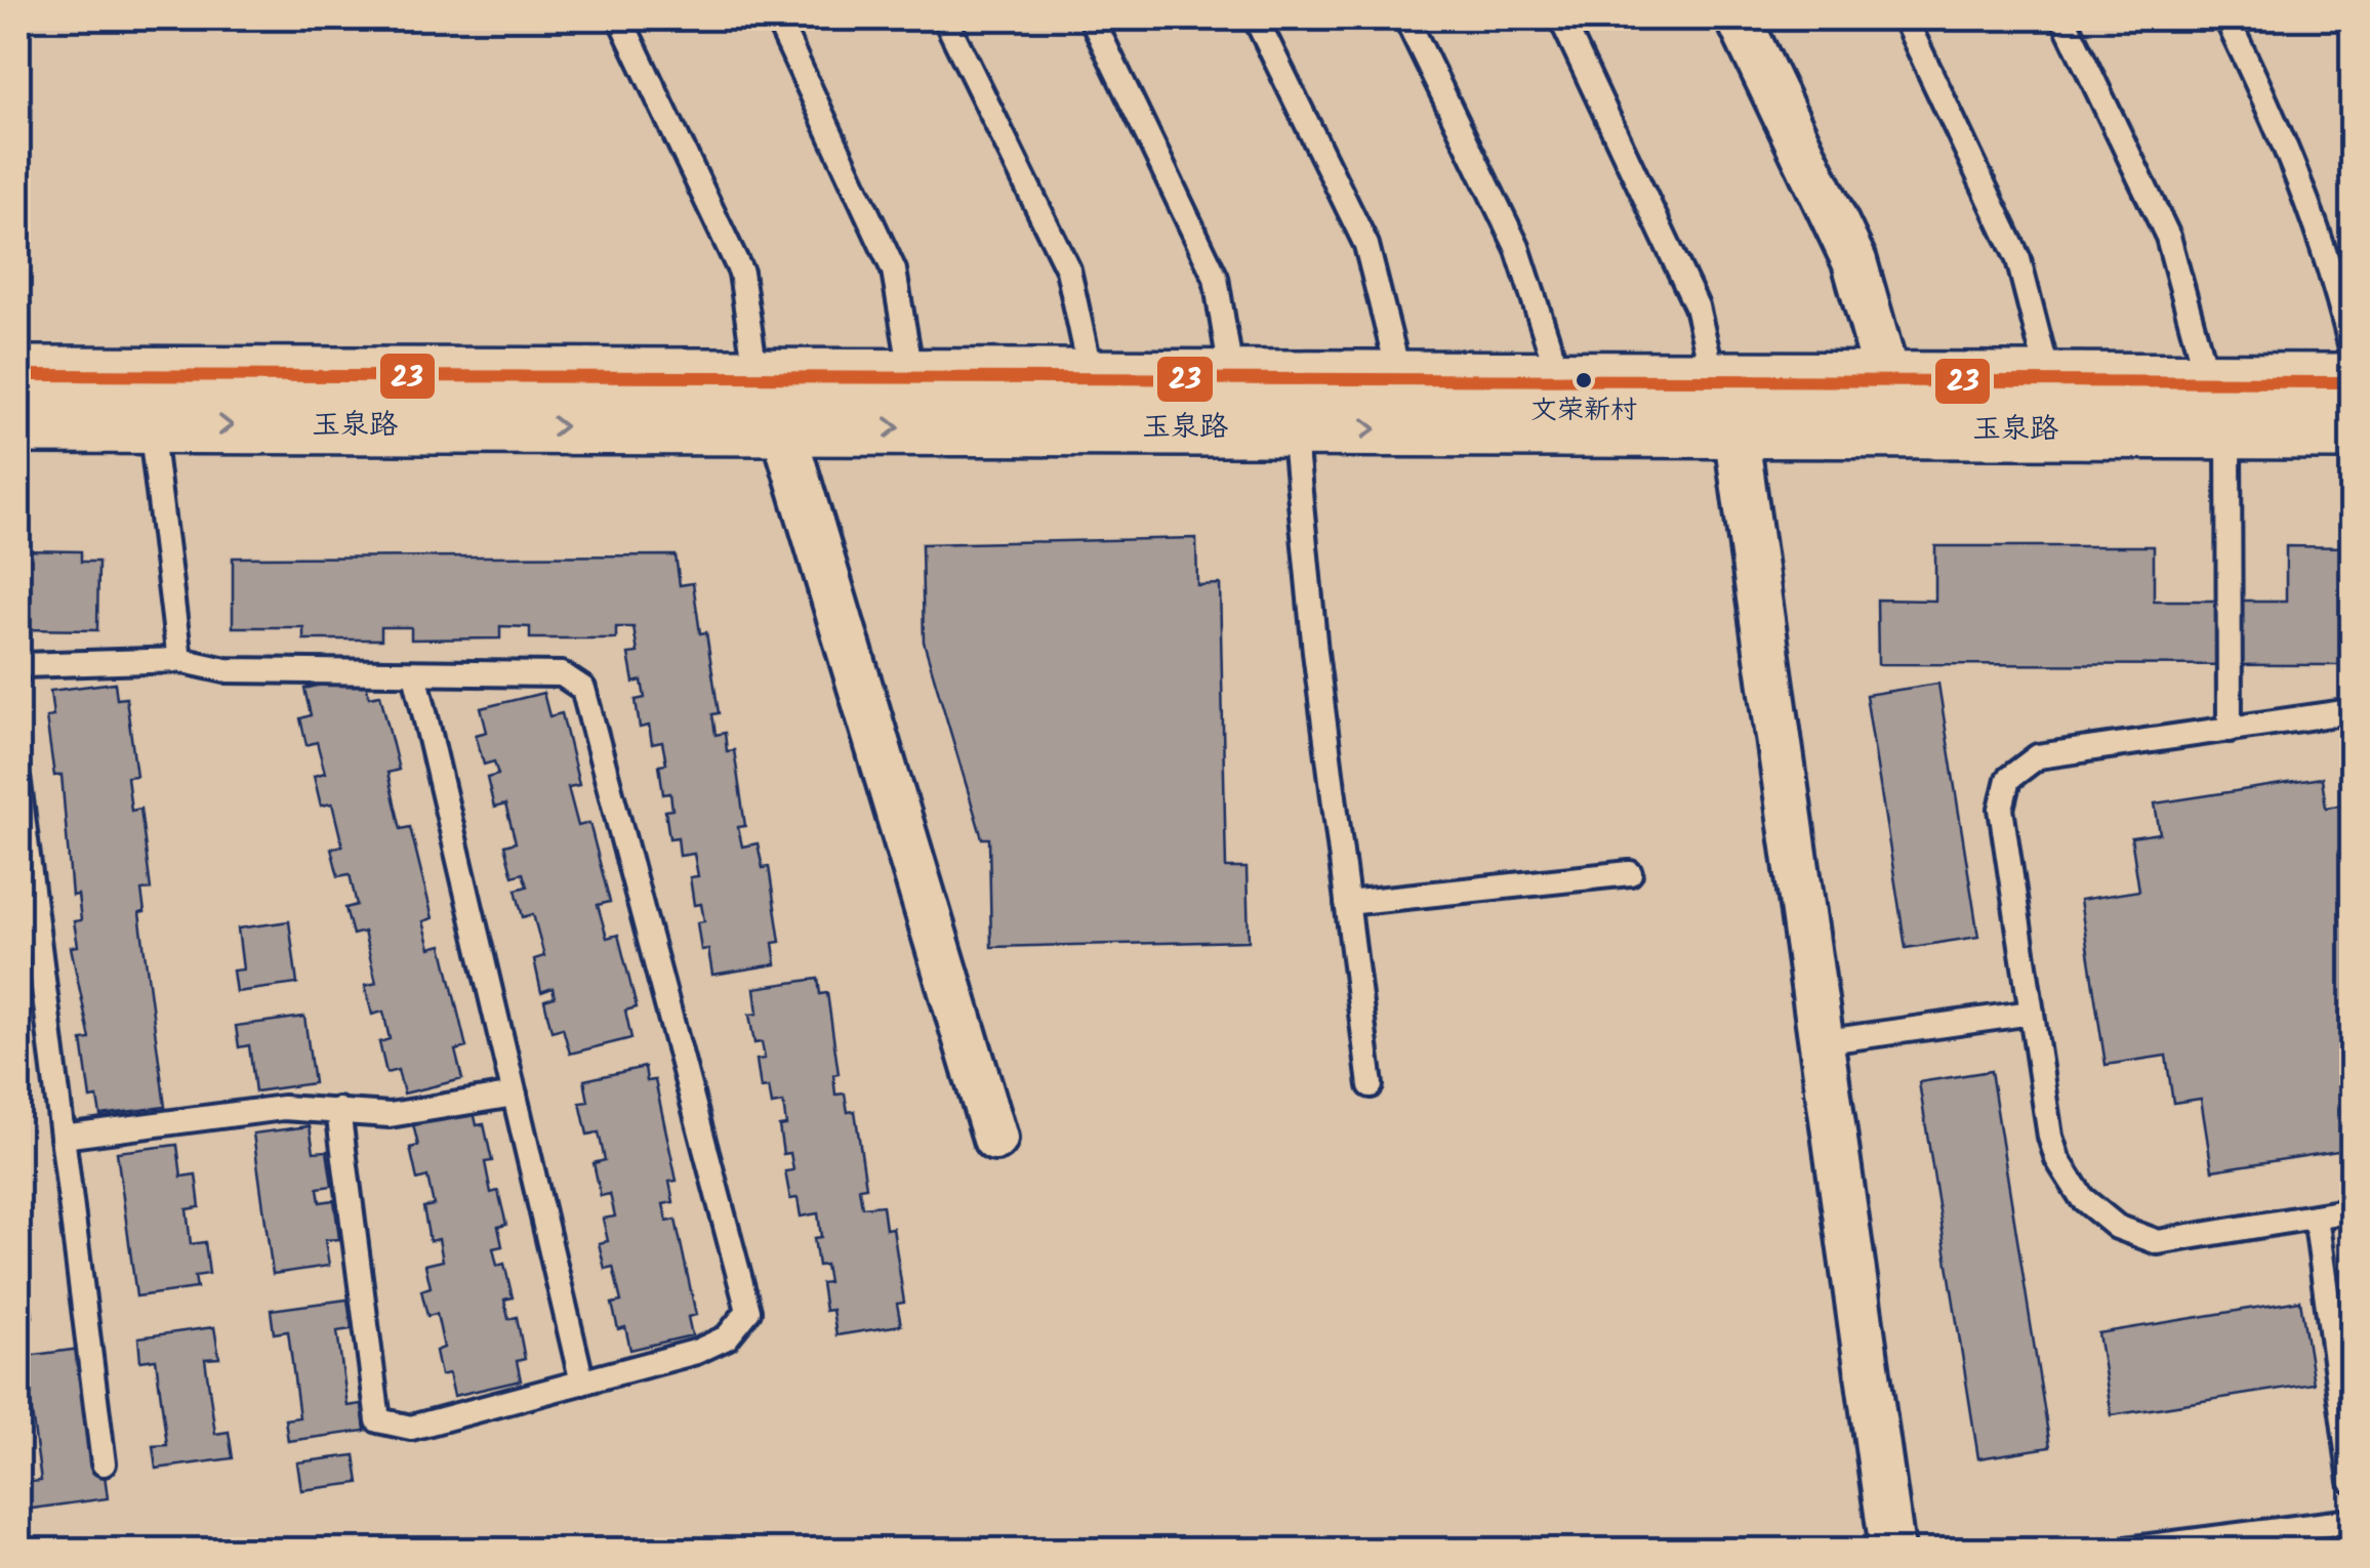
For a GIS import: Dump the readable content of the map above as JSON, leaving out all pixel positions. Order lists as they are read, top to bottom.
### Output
{
  "streets": {
    "main road": ["玉泉路"]
  },
  "places": ["文荣新村"],
  "lines": ["transit line 23"]
}
